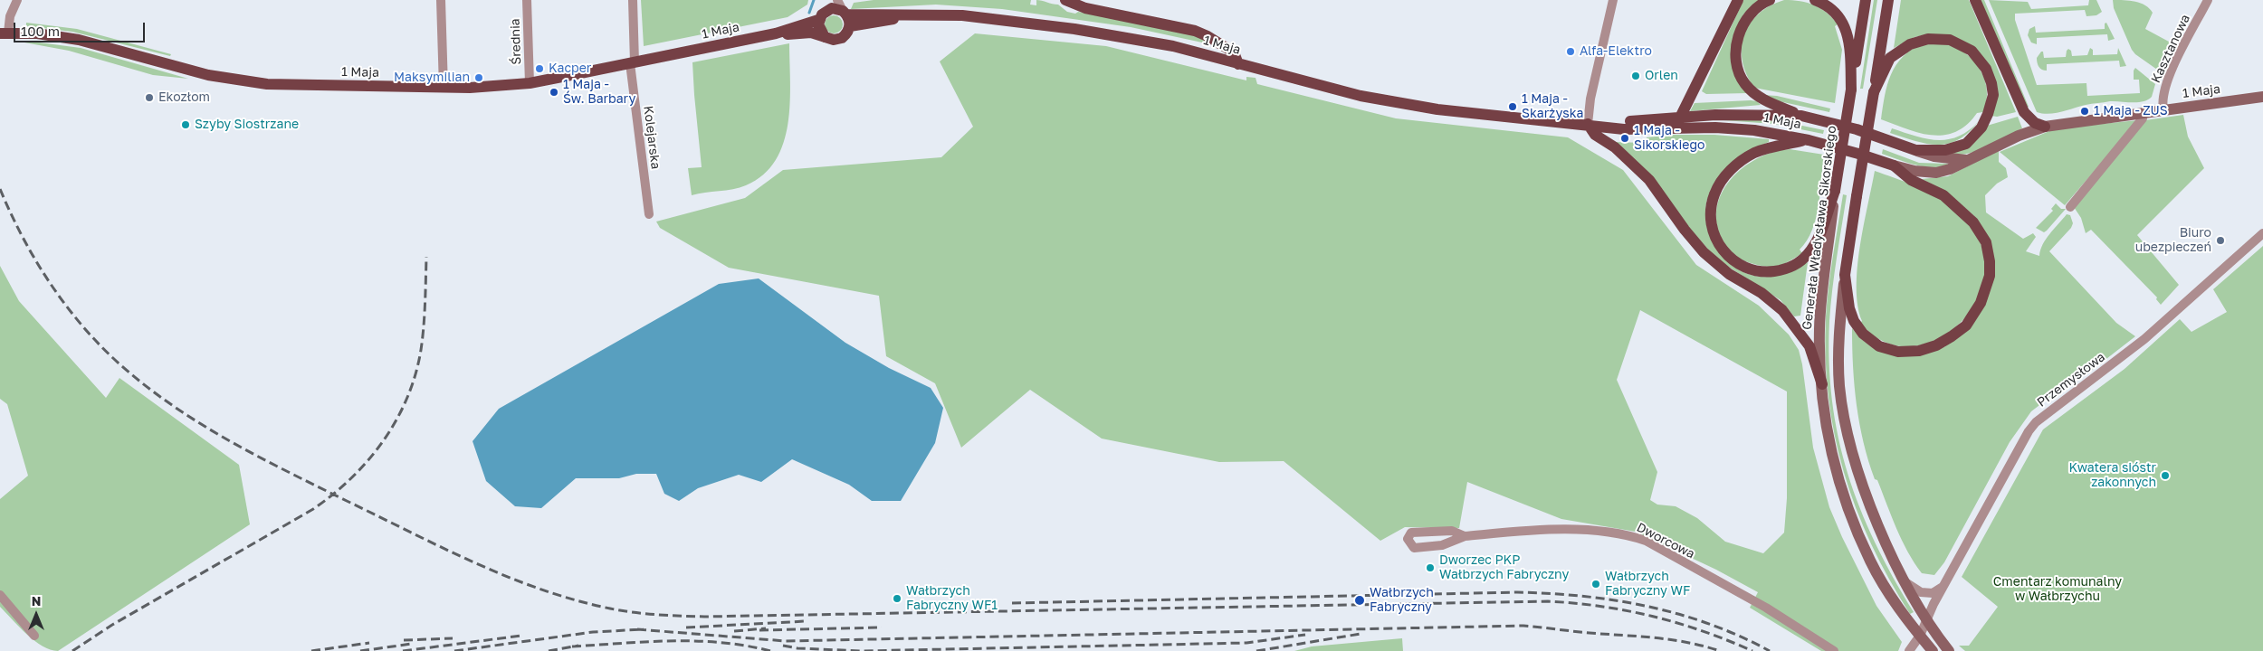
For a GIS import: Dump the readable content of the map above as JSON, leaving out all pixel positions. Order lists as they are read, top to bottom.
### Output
{
  "streets": {
    "main road": ["1 Maja", "Generała Władysława Sikorskiego"],
    "street": [
      "Średnia",
      "Kasztanowa",
      "Kolejarska",
      "Przemysłowa",
      "Dworcowa"
    ]
  },
  "crossings": [
    ["1 Maja", "Średnia"],
    ["1 Maja", "Kasztanowa"],
    ["1 Maja", "Kolejarska"],
    ["Generała Władysława Sikorskiego", "Przemysłowa"]
  ],
  "parks": ["Cmentarz komunalny w Wałbrzychu"],
  "places": [
    "Alfa-Elektro",
    "Kacper",
    "Orlen",
    "Maksymilian",
    "1 Maja - Św. Barbary",
    "Ekozłom",
    "1 Maja - Skarżyska",
    "1 Maja - ZUS",
    "Szyby Siostrzane",
    "1 Maja - Sikorskiego",
    "Biuro ubezpieczeń",
    "Kwatera sióstr zakonnych",
    "Dworzec PKP Wałbrzych Fabryczny",
    "Wałbrzych Fabryczny WF",
    "Wałbrzych Fabryczny WF1",
    "Wałbrzych Fabryczny"
  ],
  "scale_bar": "100 m",
  "north": "top"
}
